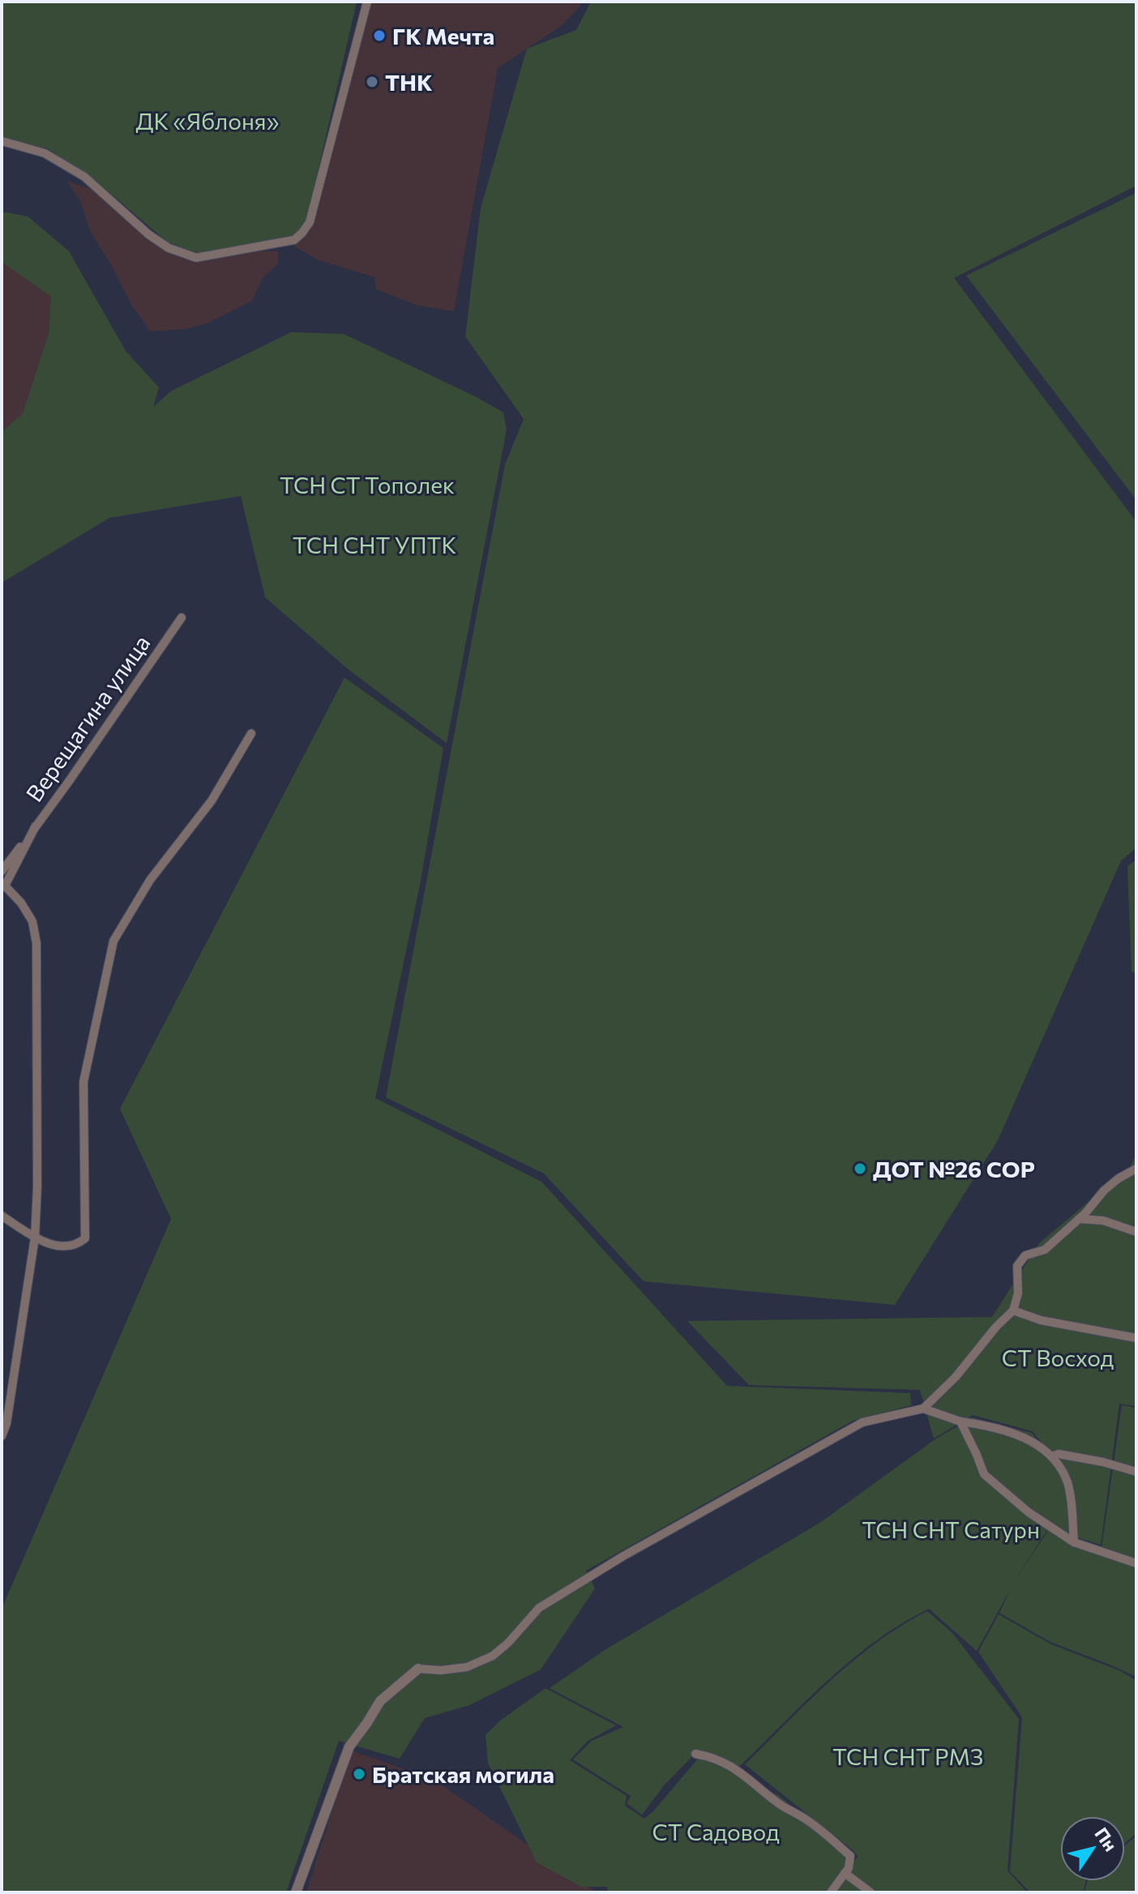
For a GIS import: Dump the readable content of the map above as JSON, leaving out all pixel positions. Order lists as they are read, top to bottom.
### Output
{
  "streets": {
    "street": ["Верещагина улица"]
  },
  "parks": [
    "ДК «Яблоня»",
    "ТСН СТ Тополек",
    "ТСН СНТ УПТК",
    "СТ Восход",
    "ТСН СНТ Сатурн",
    "ТСН СНТ РМЗ",
    "СТ Садовод"
  ],
  "places": [
    "ГК Мечта",
    "ТНК",
    "ДОТ №26 СОР",
    "Братская могила"
  ],
  "north": "top right"
}
